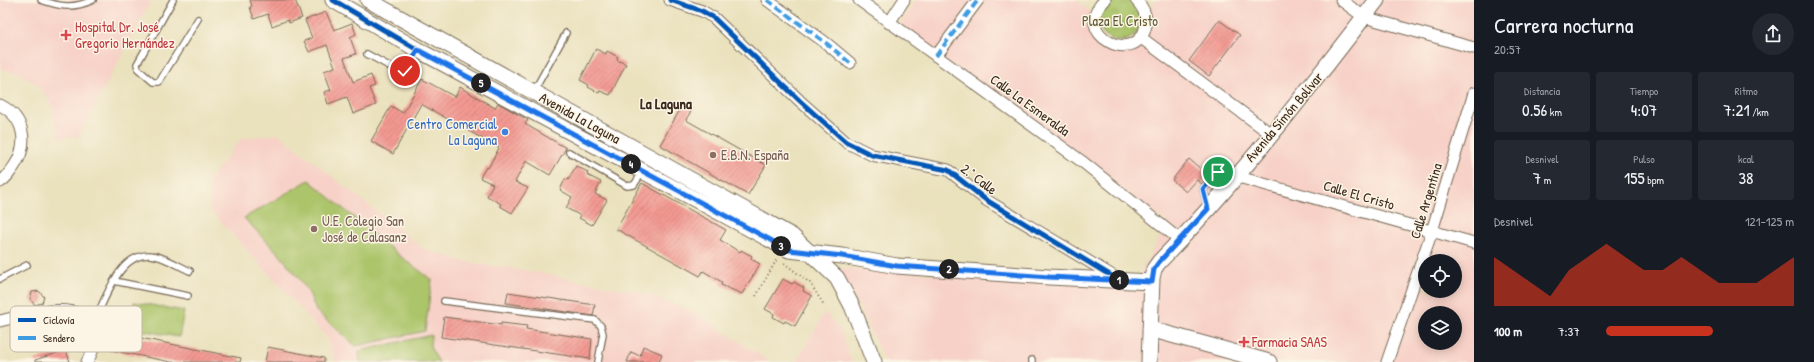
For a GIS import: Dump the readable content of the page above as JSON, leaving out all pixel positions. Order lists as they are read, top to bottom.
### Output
{
  "streets": {
    "street": [
      "Calle La Esmeralda",
      "Avenida Simón Bolívar",
      "Avenida La Laguna",
      "2.° Calle",
      "Calle El Cristo",
      "Calle Argentina"
    ]
  },
  "crossings": [
    ["Calle La Esmeralda", "Avenida Simón Bolívar"],
    ["Avenida Simón Bolívar", "Avenida La Laguna"],
    ["Avenida Simón Bolívar", "Calle El Cristo"],
    ["Avenida La Laguna", "2.° Calle"],
    ["Calle El Cristo", "Calle Argentina"]
  ],
  "districts": ["La Laguna"],
  "parks": ["Plaza El Cristo"],
  "places": {
    "health": ["Hospital Dr. José Gregorio Hernández", "Farmacia SAAS"],
    "other": ["Centro Comercial La Laguna", "E.B.N. España", "U.E. Colegio San José de Calasanz"]
  },
  "legend": ["Ciclovía", "Sendero"],
  "page": {
    "heading": ["Carrera nocturna", "20:57"],
    "stats": [
      ["Distancia", "0.56 km"],
      ["Tiempo", "4:07"],
      ["Ritmo", "7:21 /km"],
      ["Desnivel", "7 m"],
      ["Pulso", "155 bpm"],
      ["kcal", "38"]
    ],
    "pins": [
      "5",
      "4",
      "3",
      "2",
      "1"
    ],
    "chart": ["Desnivel", "121–125 m"],
    "list": [
      {
        "name": "100 m",
        "note": "7:37"
      }
    ]
  }
}
